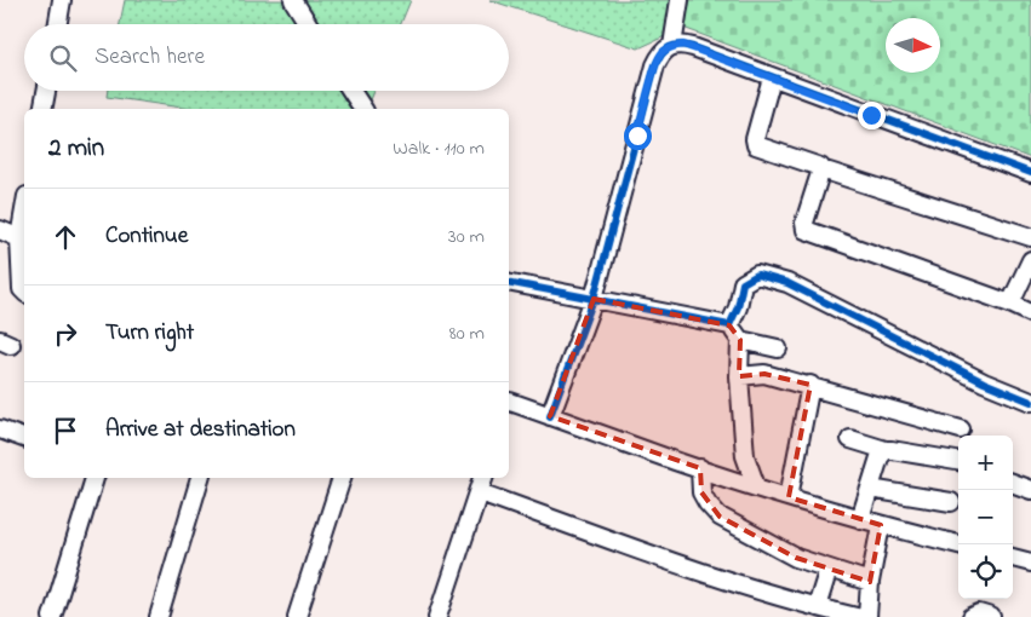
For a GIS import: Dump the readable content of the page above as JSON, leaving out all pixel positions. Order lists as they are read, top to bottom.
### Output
{
  "north": "right",
  "page": {
    "search": "Search here",
    "heading": ["2 min", "Walk · 110 m"],
    "list": [
      ["Continue", "30 m"],
      ["Turn right", "80 m"],
      "Arrive at destination"
    ],
    "map_buttons": ["+", "−"]
  }
}
